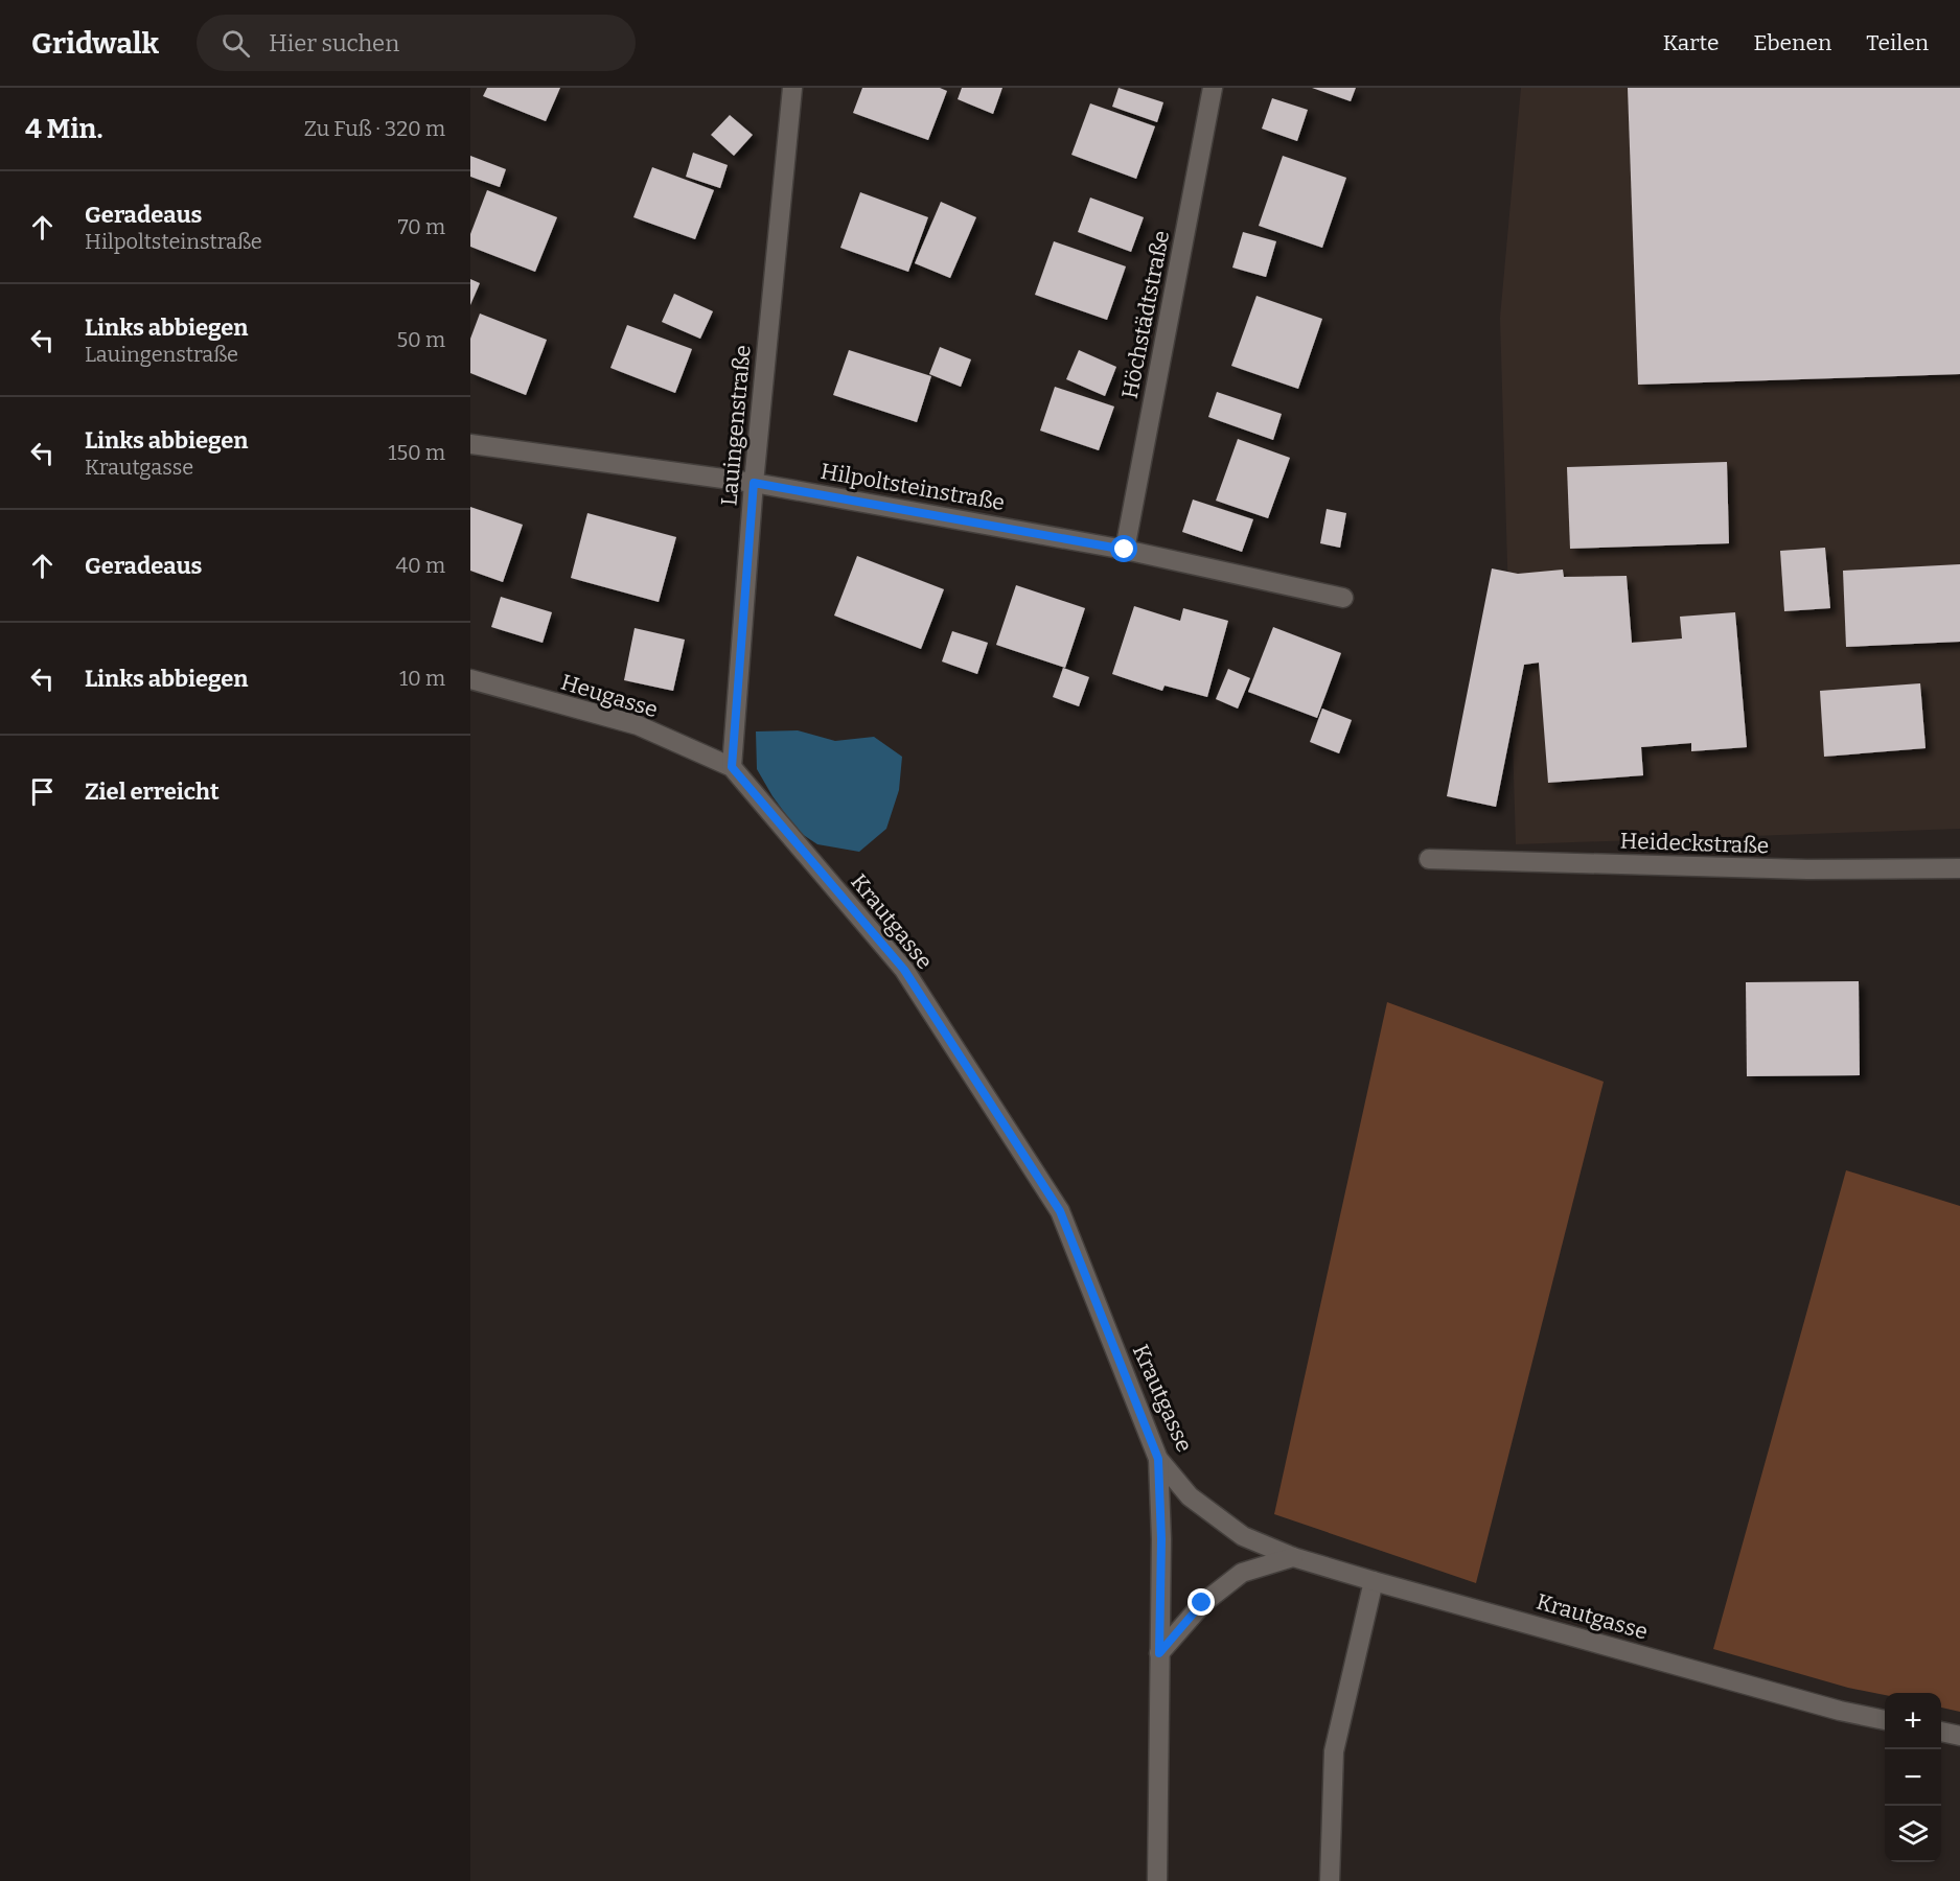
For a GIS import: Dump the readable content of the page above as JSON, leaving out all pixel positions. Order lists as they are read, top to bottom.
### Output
{
  "streets": {
    "street": [
      "Höchstädtstraße",
      "Lauingenstraße",
      "Hilpoltsteinstraße",
      "Heugasse",
      "Heideckstraße",
      "Krautgasse"
    ]
  },
  "crossings": [
    ["Höchstädtstraße", "Hilpoltsteinstraße"],
    ["Lauingenstraße", "Hilpoltsteinstraße"],
    ["Lauingenstraße", "Heugasse"],
    ["Lauingenstraße", "Krautgasse"],
    ["Heugasse", "Krautgasse"]
  ],
  "page": {
    "header": "Gridwalk",
    "search": "Hier suchen",
    "nav": ["Karte", "Ebenen", "Teilen"],
    "heading": ["4 Min.", "Zu Fuß · 320 m"],
    "list": [
      ["Geradeaus", "Hilpoltsteinstraße", "70 m"],
      ["Links abbiegen", "Lauingenstraße", "50 m"],
      ["Links abbiegen", "Krautgasse", "150 m"],
      ["Geradeaus", "40 m"],
      ["Links abbiegen", "10 m"],
      "Ziel erreicht"
    ],
    "map_buttons": ["+", "−"]
  }
}
